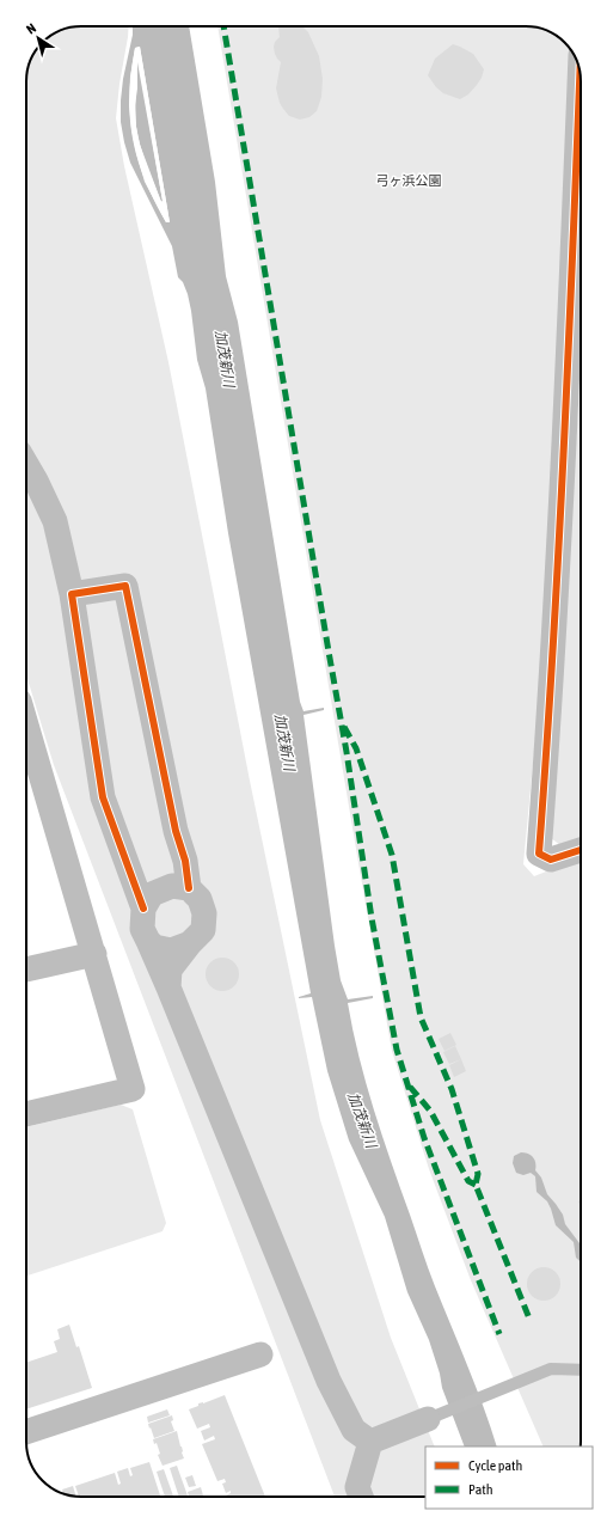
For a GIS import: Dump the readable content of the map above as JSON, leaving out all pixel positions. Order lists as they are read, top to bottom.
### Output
{
  "water": ["加茂新川"],
  "parks": ["弓ヶ浜公園"],
  "legend": ["Cycle path", "Path"],
  "north": "top left"
}
